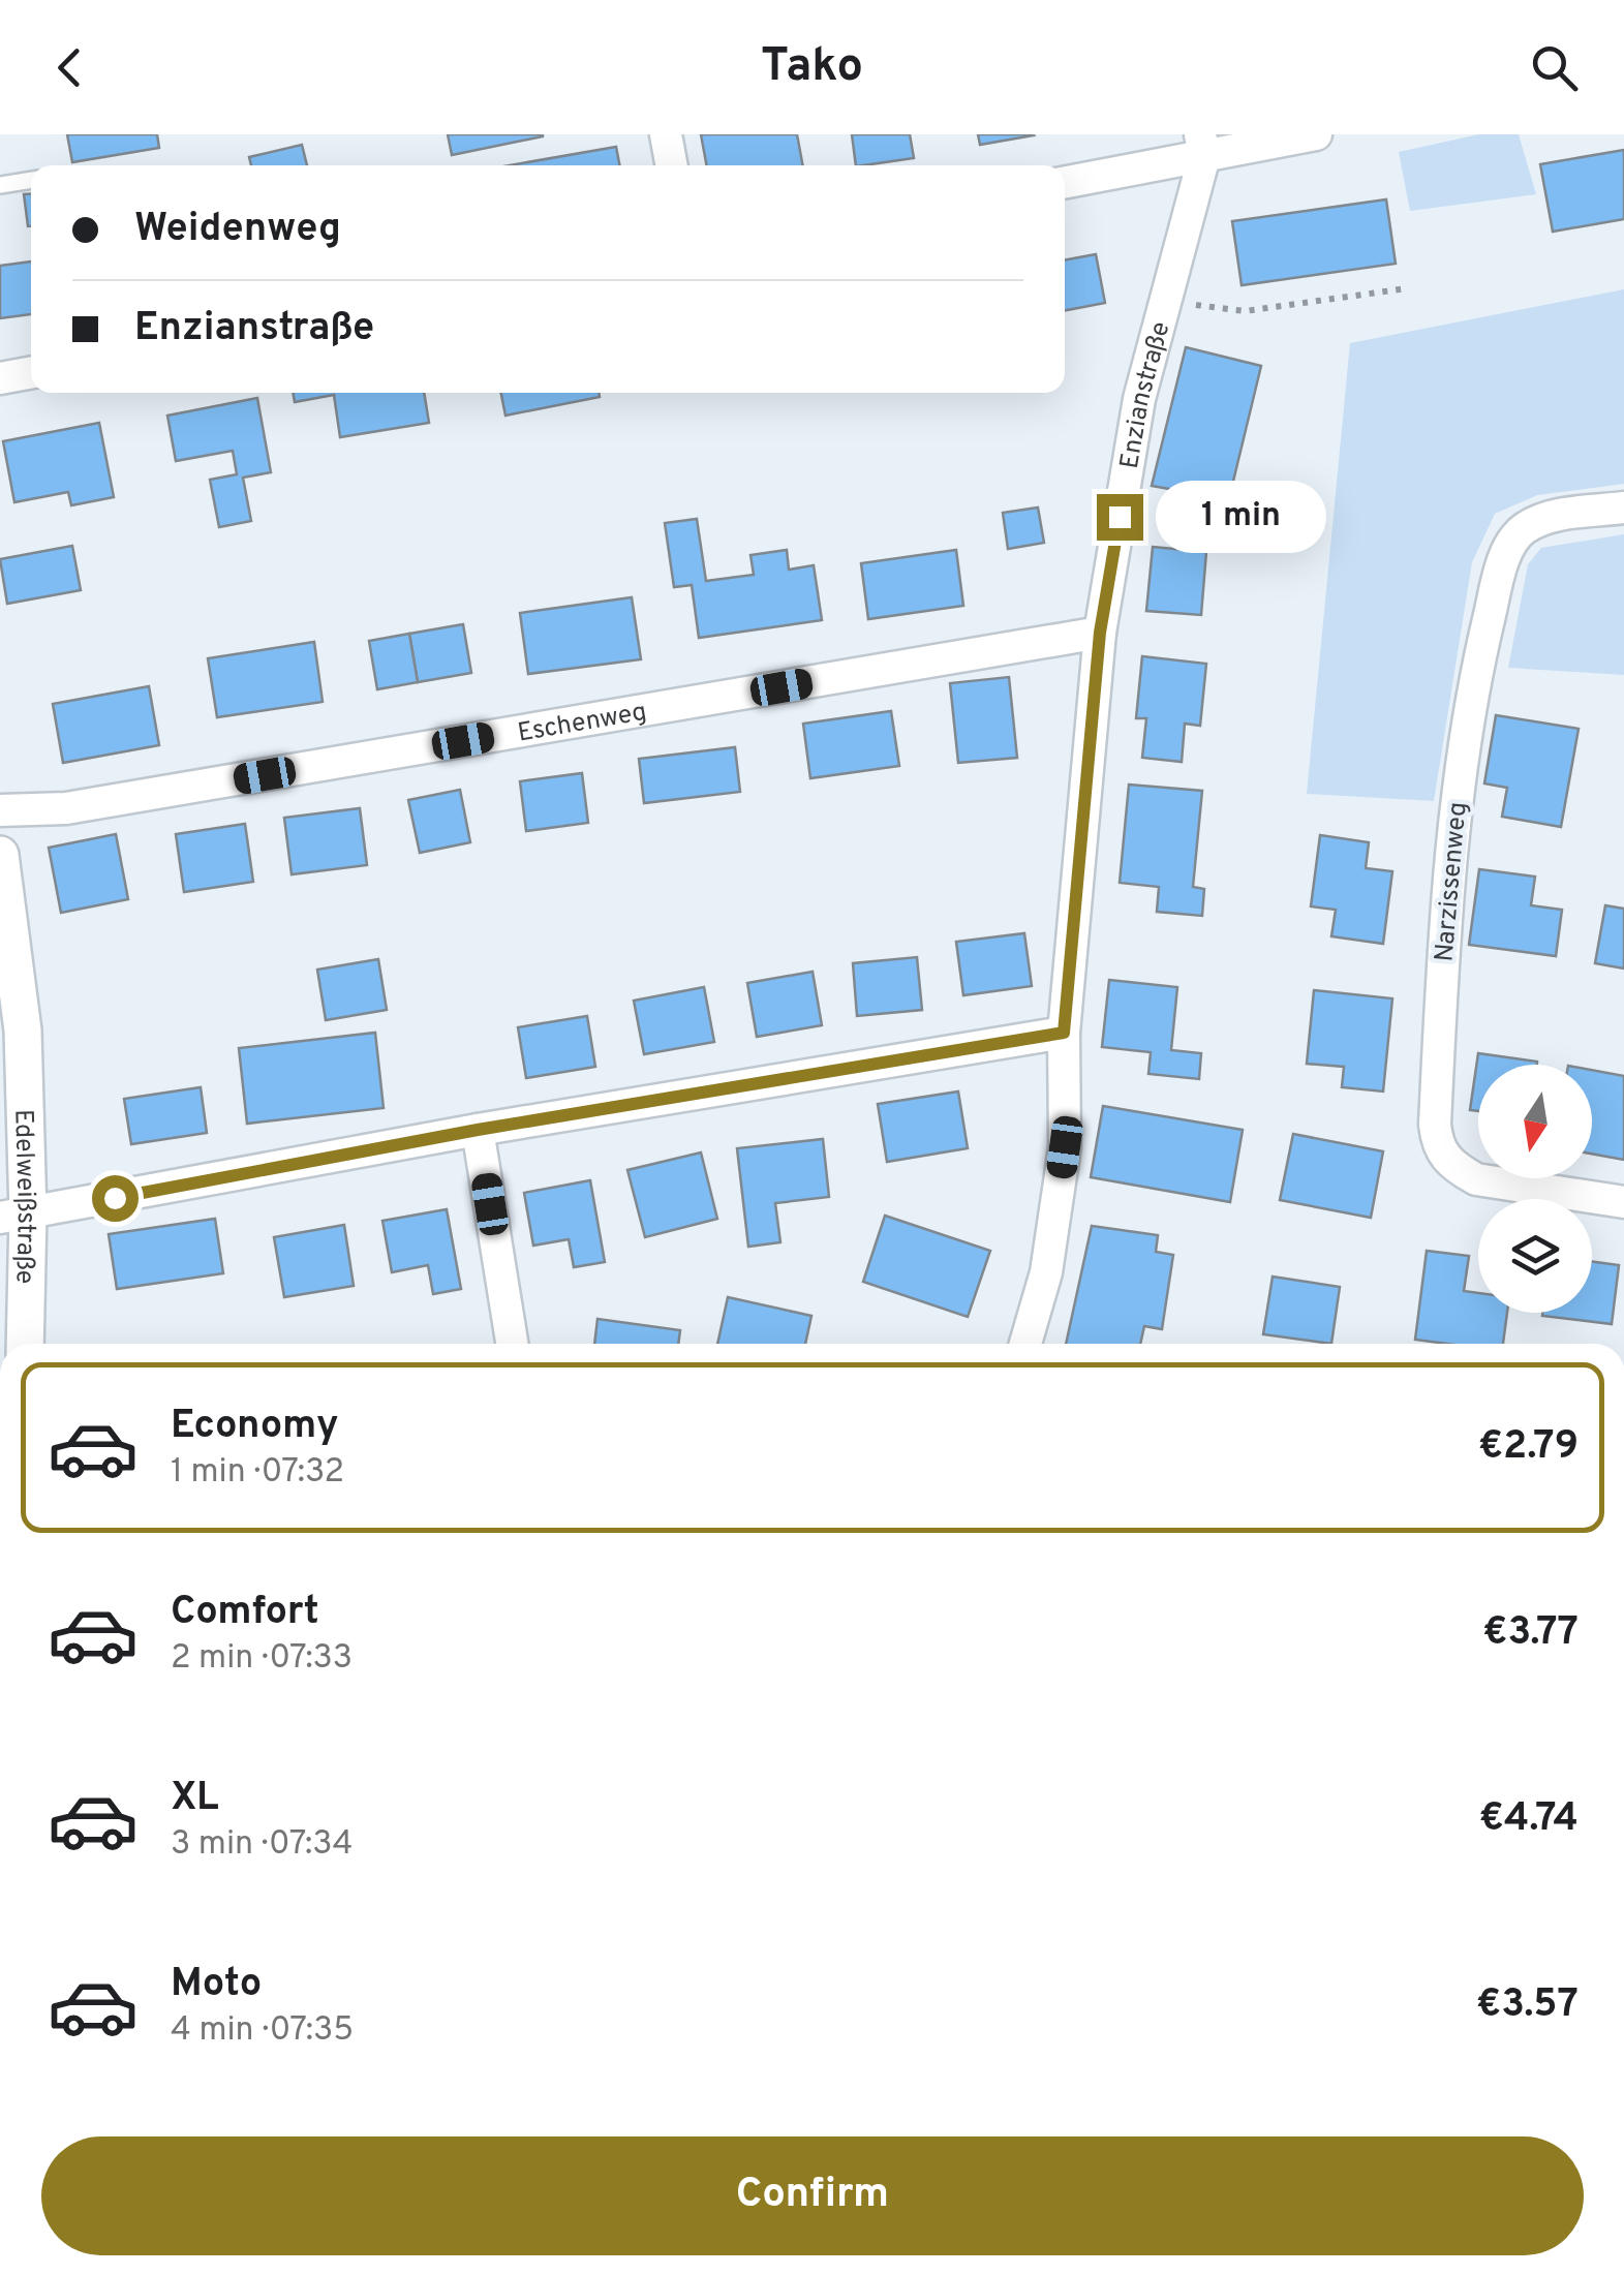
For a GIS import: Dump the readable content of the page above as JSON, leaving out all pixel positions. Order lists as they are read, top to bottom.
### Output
{
  "streets": {
    "street": [
      "Enzianstraße",
      "Eschenweg",
      "Narzissenweg",
      "Edelweißstraße"
    ]
  },
  "crossings": [
    ["Enzianstraße", "Eschenweg"]
  ],
  "north": "bottom",
  "page": {
    "header": "Tako",
    "banner": ["Weidenweg", "Enzianstraße"],
    "bubble": "1 min",
    "list": [
      {
        "name": "Economy",
        "note": "1 min · 07:32",
        "value": "€2.79"
      },
      {
        "name": "Comfort",
        "note": "2 min · 07:33",
        "value": "€3.77"
      },
      {
        "name": "XL",
        "note": "3 min · 07:34",
        "value": "€4.74"
      },
      {
        "name": "Moto",
        "note": "4 min · 07:35",
        "value": "€3.57"
      }
    ],
    "buttons": "Confirm"
  }
}
